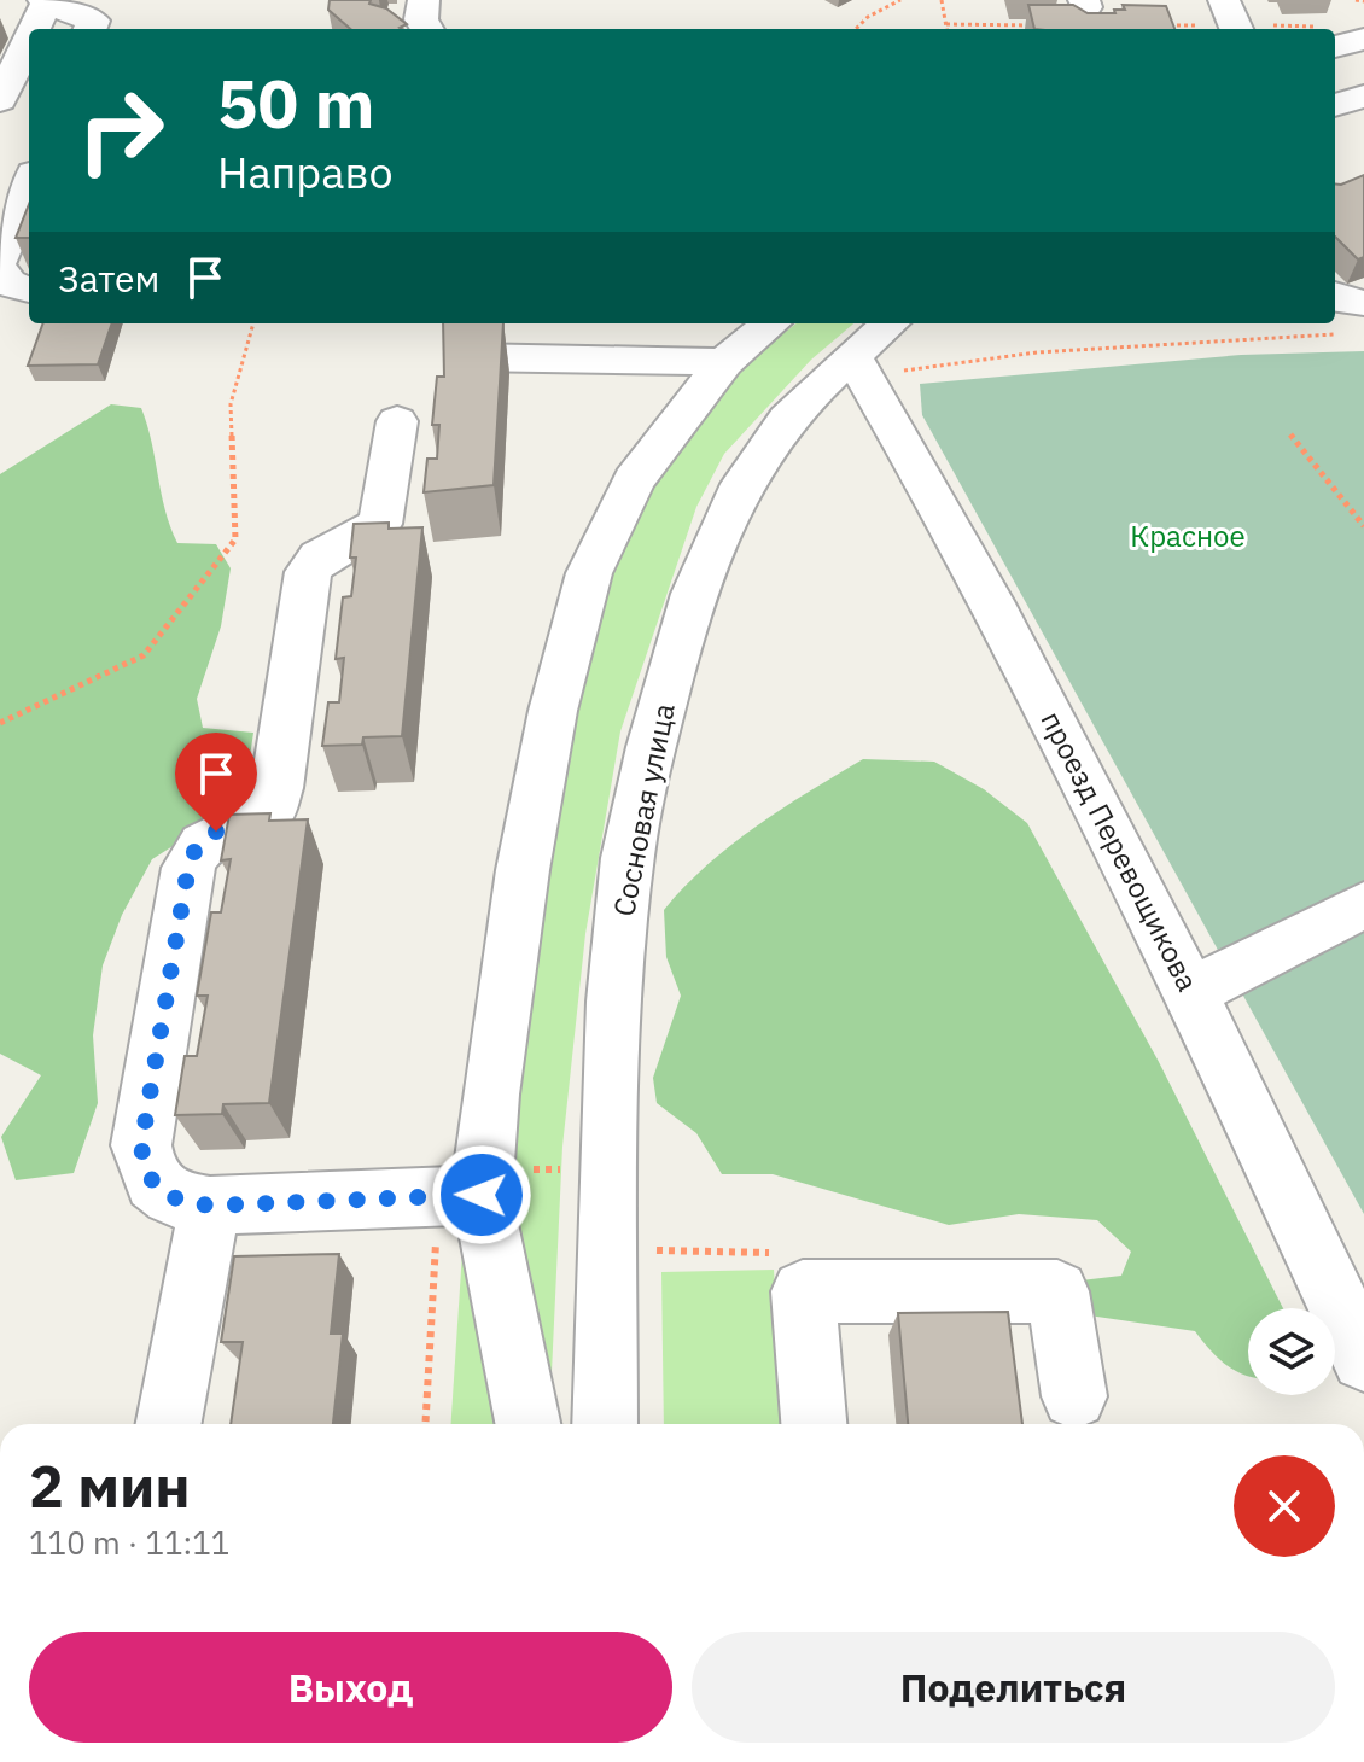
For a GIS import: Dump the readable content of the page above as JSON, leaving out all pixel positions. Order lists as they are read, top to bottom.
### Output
{
  "streets": {
    "street": ["Сосновая улица", "проезд Перевощикова"]
  },
  "crossings": [
    ["Сосновая улица", "проезд Перевощикова"]
  ],
  "parks": ["Красное"],
  "page": {
    "turn": ["50 m", "Направо"],
    "then": "Затем",
    "heading": ["2 мин", "110 m · 11:11"],
    "buttons": ["Выход", "Поделиться"]
  }
}
